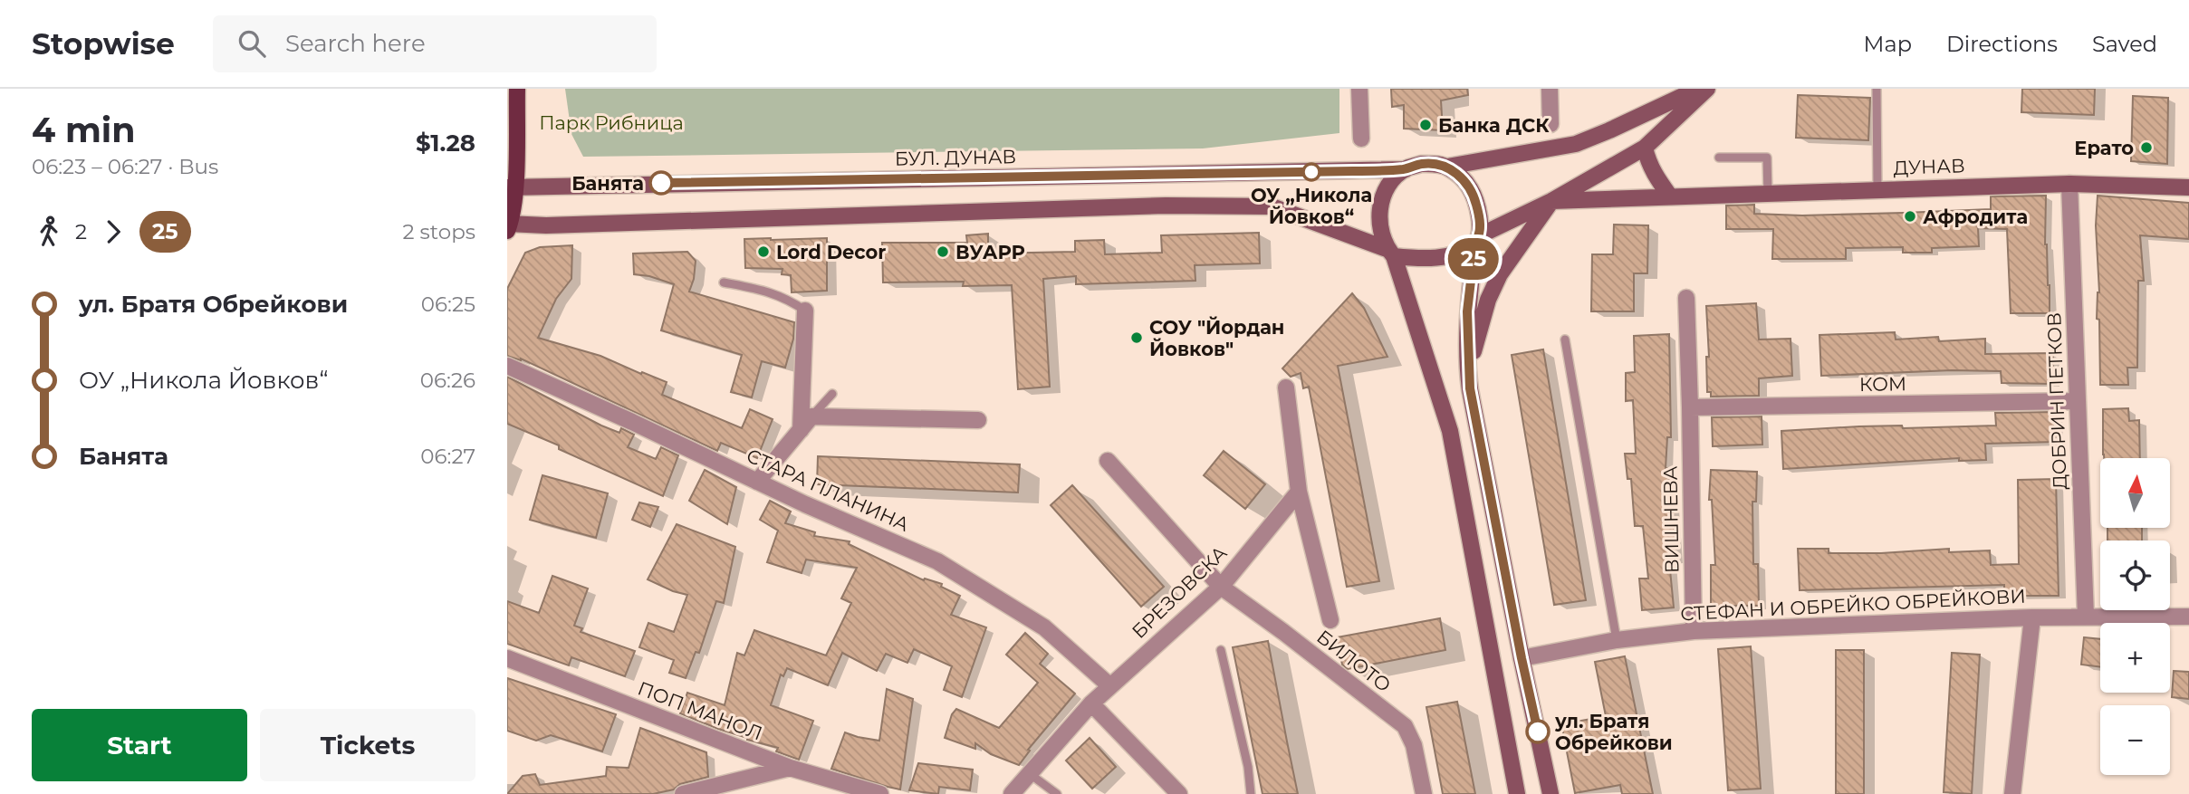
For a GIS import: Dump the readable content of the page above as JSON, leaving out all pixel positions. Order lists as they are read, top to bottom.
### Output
{
  "streets": {
    "main road": ["БУЛ. ДУНАВ", "ДУНАВ"],
    "street": [
      "КОМ",
      "ДОБРИН ПЕТКОВ",
      "СТАРА ПЛАНИНА",
      "ВИШНЕВА",
      "БРЕЗОВСКА",
      "СТЕФАН И ОБРЕЙКО ОБРЕЙКОВИ",
      "БИЛОТО",
      "ПОП МАНОЛ"
    ]
  },
  "crossings": [
    ["ДУНАВ", "ДОБРИН ПЕТКОВ"],
    ["КОМ", "ДОБРИН ПЕТКОВ"],
    ["КОМ", "ВИШНЕВА"],
    ["ДОБРИН ПЕТКОВ", "СТЕФАН И ОБРЕЙКО ОБРЕЙКОВИ"],
    ["СТАРА ПЛАНИНА", "БРЕЗОВСКА"],
    ["ВИШНЕВА", "СТЕФАН И ОБРЕЙКО ОБРЕЙКОВИ"],
    ["БРЕЗОВСКА", "БИЛОТО"]
  ],
  "parks": ["Парк Рибница"],
  "places": [
    "Банка ДСК",
    "Ерато",
    "ОУ „Никола Йовков“",
    "Банята",
    "Афродита",
    "Lord Decor",
    "ВУАРР",
    "СОУ \"Йордан Йовков\"",
    "ул. Братя Обрейкови"
  ],
  "lines": ["bus line 25"],
  "north": "top",
  "page": {
    "header": "Stopwise",
    "search": "Search here",
    "nav": ["Map", "Directions", "Saved"],
    "heading": ["4 min", "06:23 – 06:27 · Bus", "$1.28"],
    "on_map": "25",
    "legs": ["2", "25", "2 stops"],
    "list": [
      {
        "name": "ул. Братя Обрейкови",
        "value": "06:25"
      },
      {
        "name": "ОУ „Никола Йовков“",
        "value": "06:26"
      },
      {
        "name": "Банята",
        "value": "06:27"
      }
    ],
    "map_buttons": ["+", "−"],
    "buttons": ["Start", "Tickets"]
  }
}
